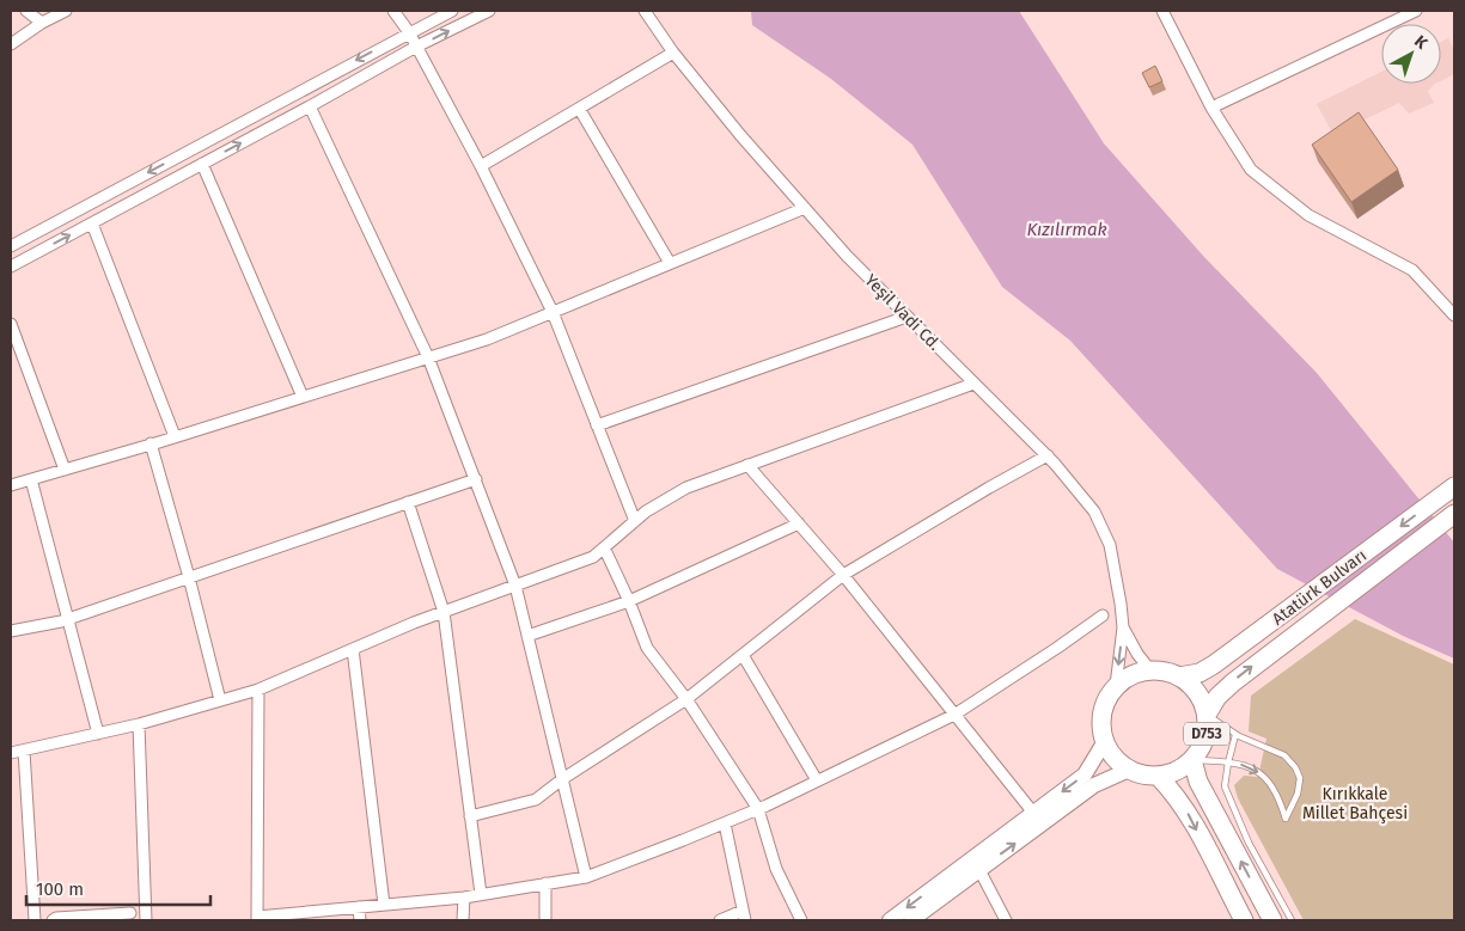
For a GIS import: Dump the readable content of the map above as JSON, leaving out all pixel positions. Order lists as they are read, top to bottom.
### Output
{
  "streets": {
    "highway": ["Atatürk Bulvarı", "D753"],
    "street": ["Yeşil Vadi Cd."]
  },
  "crossings": [
    ["Atatürk Bulvarı", "D753"]
  ],
  "water": ["Kızılırmak"],
  "parks": ["Kırıkkale Millet Bahçesi"],
  "scale_bar": "100 m",
  "north": "top right"
}
